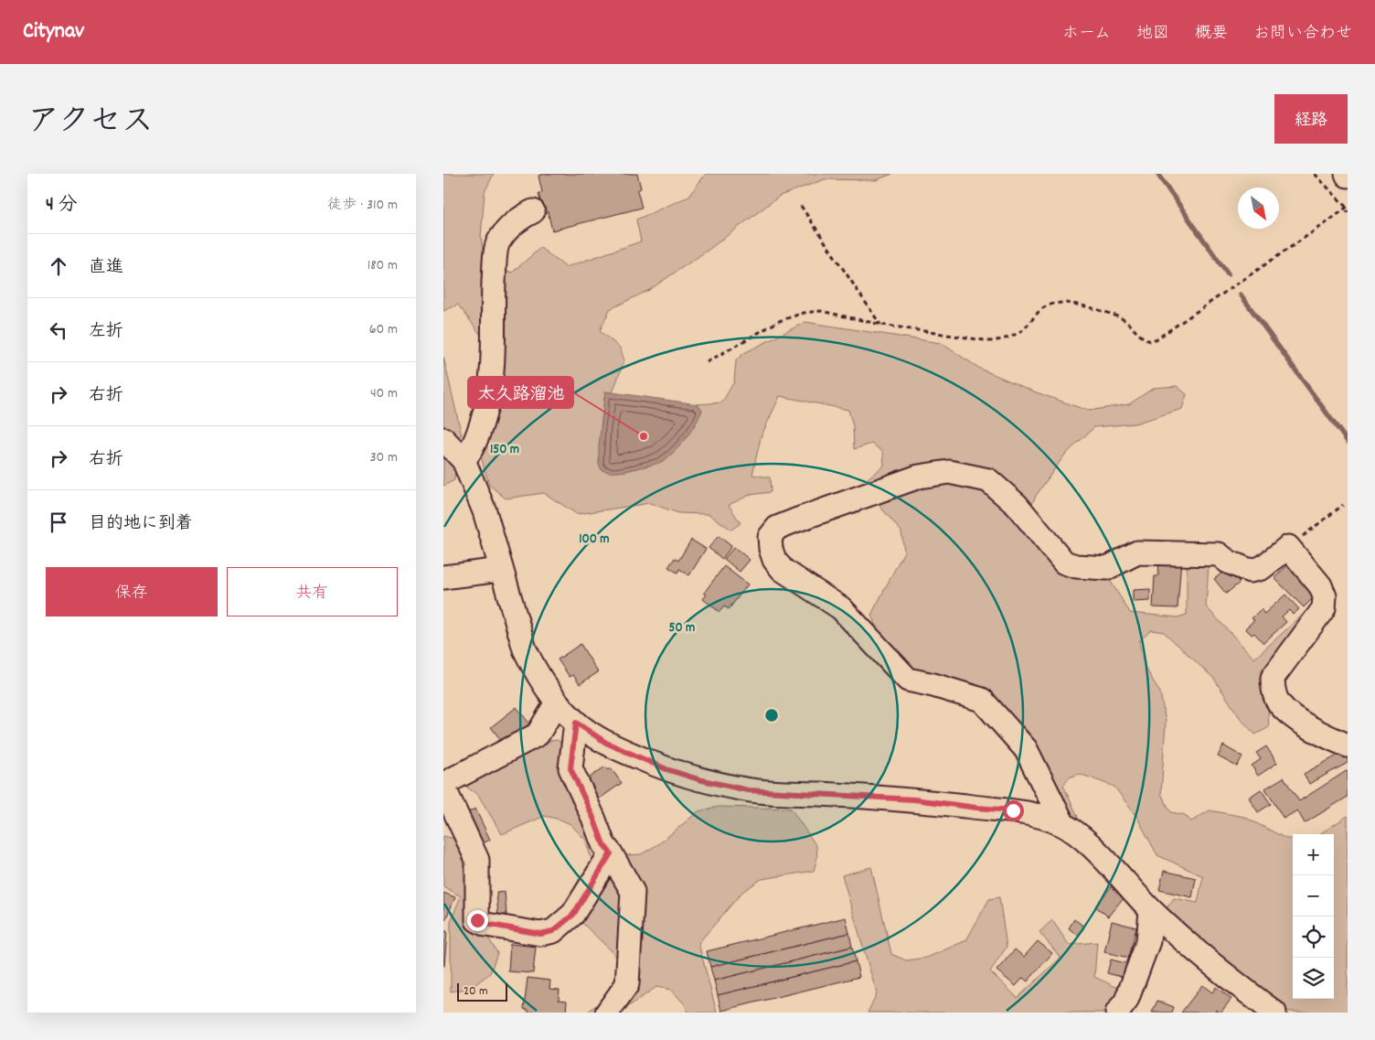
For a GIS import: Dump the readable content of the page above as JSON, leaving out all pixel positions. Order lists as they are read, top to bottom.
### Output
{
  "places": ["太久路溜池"],
  "scale_bar": "20 m",
  "north": "bottom right",
  "page": {
    "header": "Citynav",
    "nav": [
      "ホーム",
      "地図",
      "概要",
      "お問い合わせ"
    ],
    "title": "アクセス",
    "buttons": [
      "経路",
      ["保存", "共有"]
    ],
    "heading": ["4 分", "徒歩 · 310 m"],
    "list": [
      ["直進", "180 m"],
      ["左折", "60 m"],
      ["右折", "40 m"],
      ["右折", "30 m"],
      "目的地に到着"
    ],
    "map_buttons": ["+", "−"],
    "scale": "20 m"
  },
  "rings": ["150 m", "100 m", "50 m"]
}
